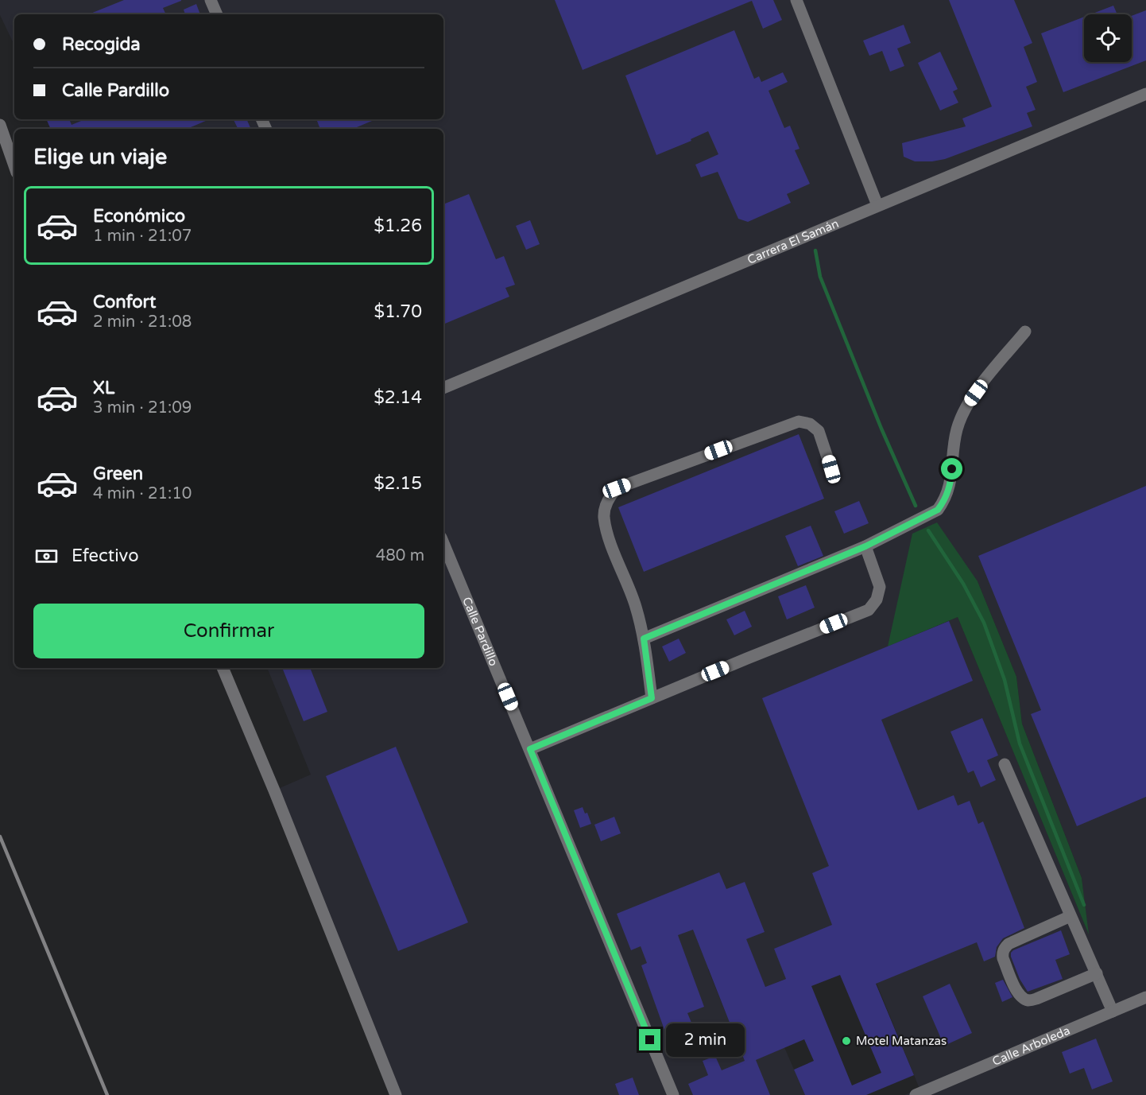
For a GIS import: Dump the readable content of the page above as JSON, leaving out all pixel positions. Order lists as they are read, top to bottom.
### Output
{
  "streets": {
    "street": ["Carrera El Samán", "Calle Pardillo", "Calle Arboleda"]
  },
  "places": ["Motel Matanzas"],
  "page": {
    "banner": ["Recogida", "Calle Pardillo"],
    "heading": "Elige un viaje",
    "list": [
      {
        "name": "Económico",
        "note": "1 min · 21:07",
        "value": "$1.26"
      },
      {
        "name": "Confort",
        "note": "2 min · 21:08",
        "value": "$1.70"
      },
      {
        "name": "XL",
        "note": "3 min · 21:09",
        "value": "$2.14"
      },
      {
        "name": "Green",
        "note": "4 min · 21:10",
        "value": "$2.15"
      }
    ],
    "pay": ["Efectivo", "480 m"],
    "buttons": "Confirmar",
    "bubble": "2 min"
  }
}
